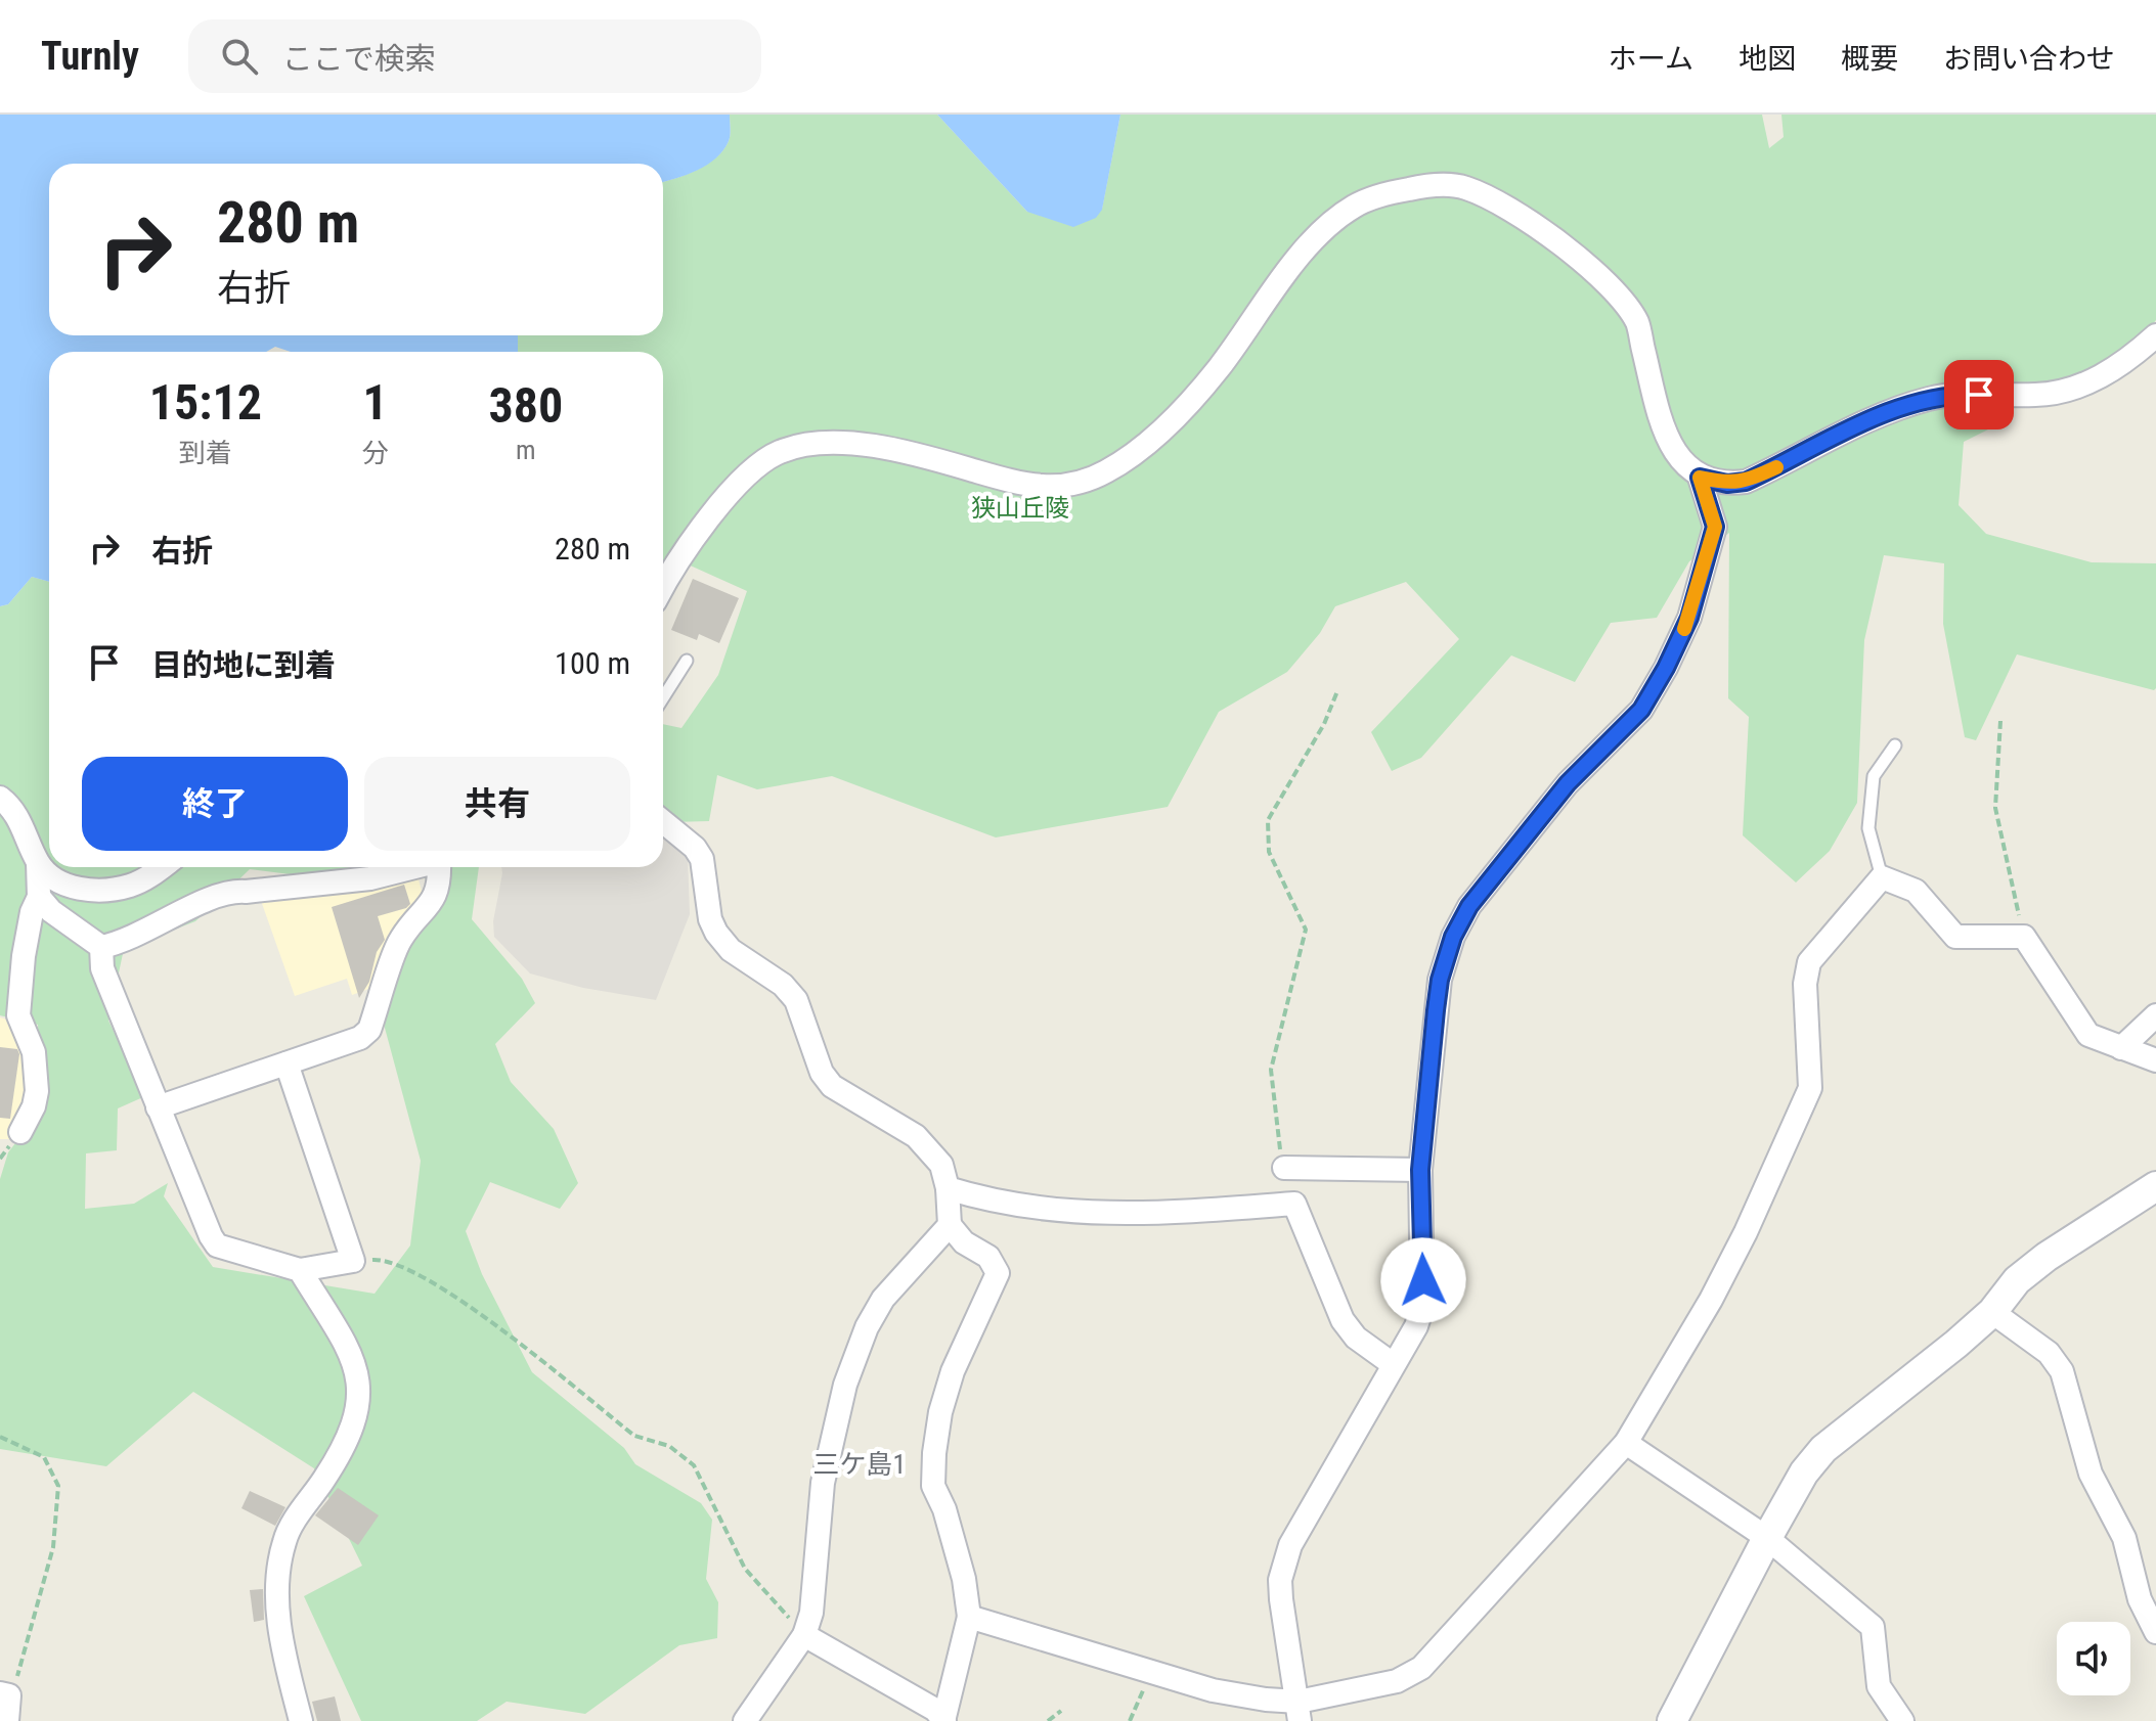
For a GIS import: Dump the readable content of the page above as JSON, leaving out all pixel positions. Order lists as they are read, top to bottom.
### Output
{
  "districts": ["三ケ島1"],
  "parks": ["狭山丘陵"],
  "page": {
    "header": "Turnly",
    "search": "ここで検索",
    "nav": [
      "ホーム",
      "地図",
      "概要",
      "お問い合わせ"
    ],
    "turn": ["280 m", "右折"],
    "eta": [
      "15:12",
      "到着",
      "1",
      "分",
      "380",
      "m"
    ],
    "list": [
      {
        "name": "右折",
        "value": "280 m"
      },
      {
        "name": "目的地に到着",
        "value": "100 m"
      }
    ],
    "buttons": ["終了", "共有"]
  }
}
